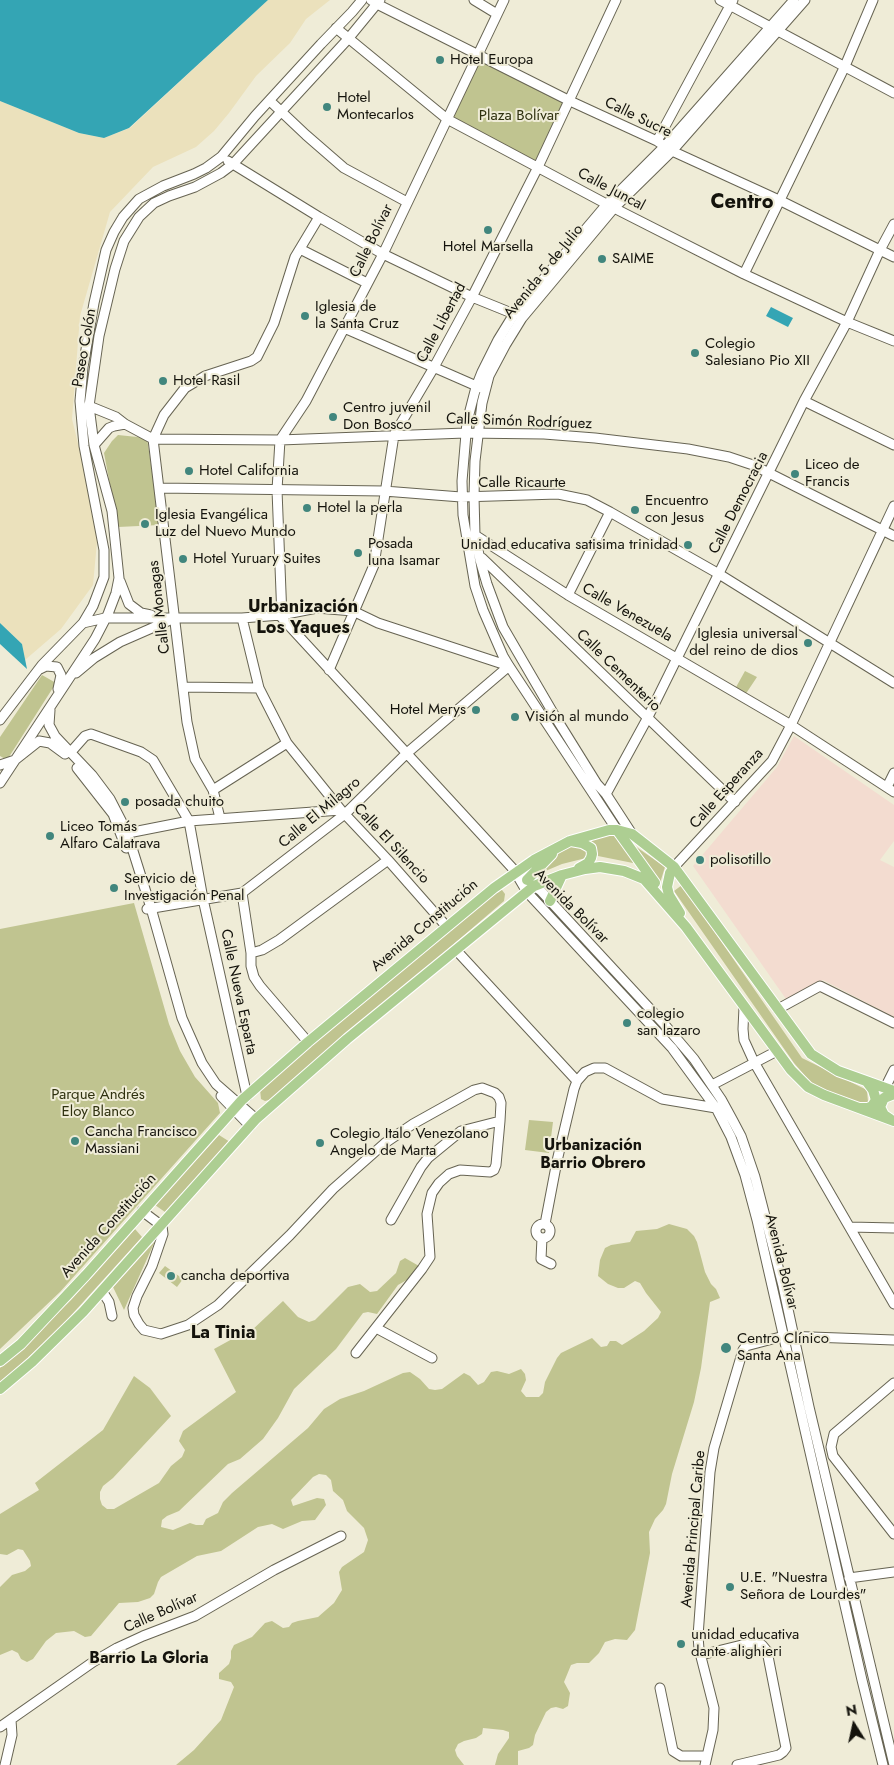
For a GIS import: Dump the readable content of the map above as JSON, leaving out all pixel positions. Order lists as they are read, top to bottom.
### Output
{
  "streets": {
    "main road": ["Avenida Constitución"],
    "street": [
      "Calle Sucre",
      "Calle Juncal",
      "Calle Bolívar",
      "Avenida 5 de Julio",
      "Calle Libertad",
      "Paseo Colón",
      "Calle Simón Rodríguez",
      "Calle Ricaurte",
      "Calle Democracia",
      "Calle Monagas",
      "Calle Venezuela",
      "Calle Cementerio",
      "Calle Esperanza",
      "Calle El Milagro",
      "Calle El Silencio",
      "Avenida Bolívar",
      "Calle Nueva Esparta",
      "Avenida Principal Caribe"
    ]
  },
  "crossings": [
    ["Calle Sucre", "Calle Bolívar"],
    ["Calle Sucre", "Avenida 5 de Julio"],
    ["Calle Sucre", "Calle Libertad"],
    ["Calle Sucre", "Paseo Colón"],
    ["Calle Sucre", "Calle Democracia"],
    ["Calle Juncal", "Calle Bolívar"],
    ["Calle Juncal", "Avenida 5 de Julio"],
    ["Calle Juncal", "Calle Libertad"],
    ["Calle Juncal", "Paseo Colón"],
    ["Calle Juncal", "Calle Democracia"],
    ["Calle Bolívar", "Calle Simón Rodríguez"],
    ["Avenida 5 de Julio", "Calle Simón Rodríguez"],
    ["Avenida 5 de Julio", "Calle Ricaurte"],
    ["Avenida 5 de Julio", "Calle Democracia"],
    ["Avenida 5 de Julio", "Calle Venezuela"],
    ["Avenida 5 de Julio", "Calle Cementerio"],
    ["Avenida 5 de Julio", "Calle El Milagro"],
    ["Avenida 5 de Julio", "Avenida Constitución"],
    ["Calle Libertad", "Calle Simón Rodríguez"],
    ["Calle Libertad", "Calle Ricaurte"],
    ["Calle Simón Rodríguez", "Calle Democracia"],
    ["Calle Simón Rodríguez", "Calle Monagas"],
    ["Calle Simón Rodríguez", "Calle Esperanza"],
    ["Calle Ricaurte", "Calle Democracia"],
    ["Calle Ricaurte", "Calle Monagas"],
    ["Calle Ricaurte", "Calle Esperanza"],
    ["Calle Democracia", "Calle Venezuela"],
    ["Calle Democracia", "Calle Cementerio"],
    ["Calle Venezuela", "Calle Esperanza"],
    ["Calle Cementerio", "Calle Esperanza"],
    ["Calle Esperanza", "Avenida Constitución"],
    ["Calle El Milagro", "Calle El Silencio"],
    ["Calle El Milagro", "Calle Nueva Esparta"],
    ["Calle El Silencio", "Avenida Constitución"],
    ["Avenida Bolívar", "Avenida Constitución"],
    ["Avenida Bolívar", "Avenida Principal Caribe"],
    ["Avenida Constitución", "Calle Nueva Esparta"]
  ],
  "districts": [
    "Centro",
    "Urbanización Los Yaques",
    "Urbanización Barrio Obrero",
    "La Tinia",
    "Barrio La Gloria"
  ],
  "parks": ["Plaza Bolívar", "Parque Andrés Eloy Blanco"],
  "places": [
    "Hotel Europa",
    "Hotel Montecarlos",
    "Hotel Marsella",
    "SAIME",
    "Iglesia de la Santa Cruz",
    "Colegio Salesiano Pio XII",
    "Hotel Rasil",
    "Centro juvenil Don Bosco",
    "Hotel California",
    "Liceo de Francis",
    "Hotel la perla",
    "Encuentro con Jesus",
    "Iglesia Evangélica Luz del Nuevo Mundo",
    "Unidad educativa satisima trinidad",
    "Posada luna Isamar",
    "Hotel Yuruary Suites",
    "Iglesia universal del reino de dios",
    "Hotel Merys",
    "Visión al mundo",
    "posada chuito",
    "Liceo Tomás Alfaro Calatrava",
    "polisotillo",
    "Servicio de Investigación Penal",
    "colegio san lazaro",
    "Cancha Francisco Massiani",
    "Colegio Italo Venezolano Angelo de Marta",
    "cancha deportiva",
    "Centro Clínico Santa Ana",
    "U.E. \"Nuestra Señora de Lourdes\"",
    "unidad educativa dante alighieri"
  ],
  "north": "top"
}
